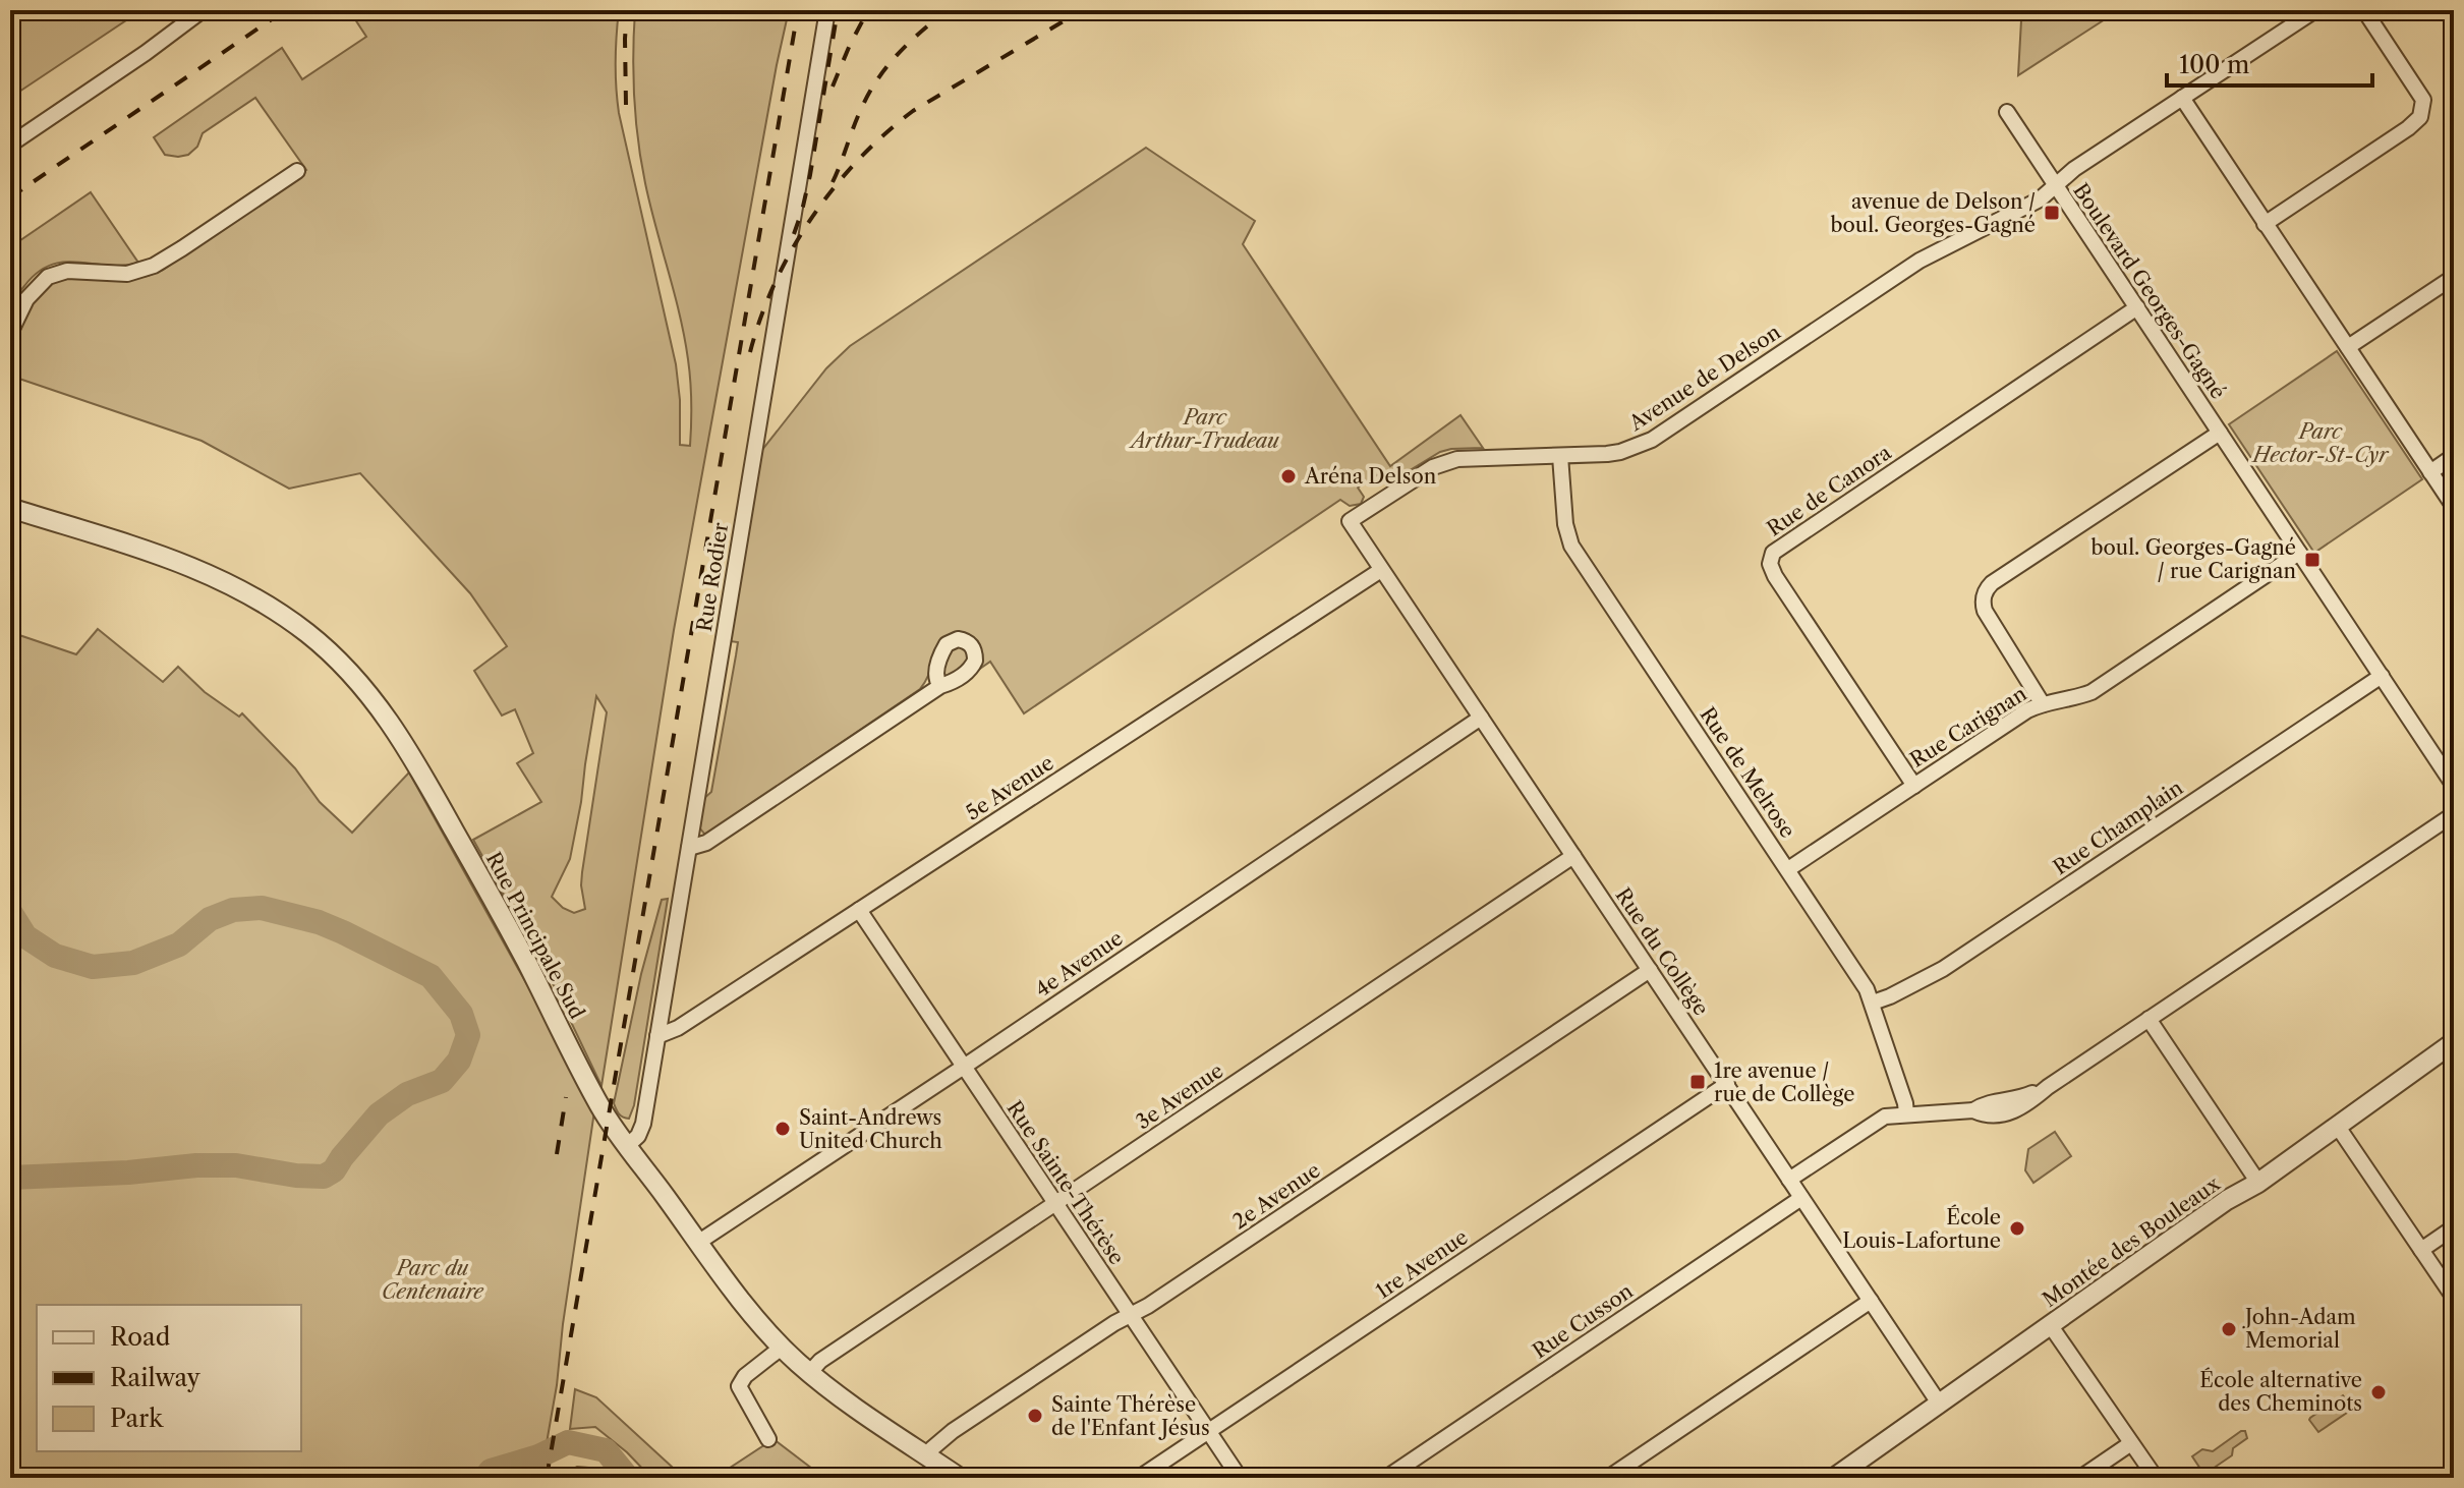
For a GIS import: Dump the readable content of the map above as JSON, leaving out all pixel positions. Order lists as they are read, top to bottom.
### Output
{
  "streets": {
    "street": [
      "Boulevard Georges-Gagné",
      "Avenue de Delson",
      "Rue de Canora",
      "Rue Rodier",
      "Rue Carignan",
      "Rue de Melrose",
      "5e Avenue",
      "Rue Champlain",
      "Rue Principale Sud",
      "Rue du Collège",
      "4e Avenue",
      "3e Avenue",
      "Rue Sainte-Thérèse",
      "2e Avenue",
      "Montée des Bouleaux",
      "1re Avenue",
      "Rue Cusson"
    ]
  },
  "crossings": [
    ["Boulevard Georges-Gagné", "Avenue de Delson"],
    ["Boulevard Georges-Gagné", "Rue de Canora"],
    ["Boulevard Georges-Gagné", "Rue Carignan"],
    ["Boulevard Georges-Gagné", "Rue Champlain"],
    ["Avenue de Delson", "Rue de Melrose"],
    ["Avenue de Delson", "Rue du Collège"],
    ["Rue de Canora", "Rue Carignan"],
    ["Rue Rodier", "5e Avenue"],
    ["Rue Rodier", "Rue Principale Sud"],
    ["Rue Carignan", "Rue de Melrose"],
    ["Rue de Melrose", "Rue Champlain"],
    ["5e Avenue", "Rue du Collège"],
    ["5e Avenue", "Rue Sainte-Thérèse"],
    ["Rue Principale Sud", "4e Avenue"],
    ["Rue Principale Sud", "3e Avenue"],
    ["Rue Principale Sud", "2e Avenue"],
    ["Rue du Collège", "4e Avenue"],
    ["Rue du Collège", "3e Avenue"],
    ["Rue du Collège", "2e Avenue"],
    ["Rue du Collège", "Montée des Bouleaux"],
    ["Rue du Collège", "1re Avenue"],
    ["Rue du Collège", "Rue Cusson"],
    ["4e Avenue", "Rue Sainte-Thérèse"],
    ["3e Avenue", "Rue Sainte-Thérèse"],
    ["Rue Sainte-Thérèse", "2e Avenue"],
    ["Rue Sainte-Thérèse", "1re Avenue"]
  ],
  "parks": ["Parc Arthur-Trudeau", "Parc Hector-St-Cyr", "Parc du Centenaire"],
  "places": {
    "transit": ["avenue de Delson / boul. Georges-Gagné", "boul. Georges-Gagné / rue Carignan", "1re avenue / rue de Collège"],
    "other": [
      "Aréna Delson",
      "Saint-Andrews United Church",
      "École Louis-Lafortune",
      "John-Adam Memorial",
      "École alternative des Cheminots",
      "Sainte Thérèse de l'Enfant Jésus"
    ]
  },
  "legend": ["Road", "Railway", "Park"],
  "scale_bar": "100 m"
}
